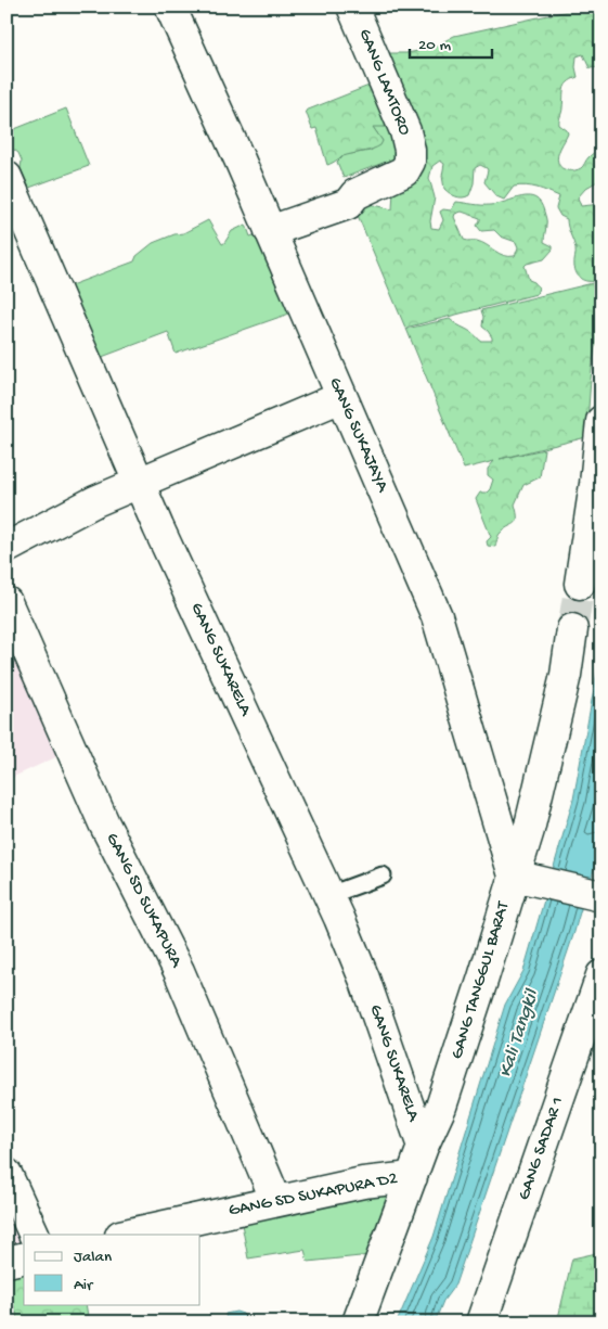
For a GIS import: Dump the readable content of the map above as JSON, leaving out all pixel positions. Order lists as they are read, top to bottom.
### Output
{
  "streets": {
    "street": [
      "GANG LAMTORO",
      "GANG SUKAJAYA",
      "GANG SUKARELA",
      "GANG SD SUKAPURA",
      "GANG TANGGUL BARAT",
      "GANG SADAR 1",
      "GANG SD SUKAPURA D2"
    ]
  },
  "crossings": [
    ["GANG LAMTORO", "GANG SUKAJAYA"],
    ["GANG SUKAJAYA", "GANG TANGGUL BARAT"],
    ["GANG SUKARELA", "GANG TANGGUL BARAT"],
    ["GANG SD SUKAPURA", "GANG SD SUKAPURA D2"],
    ["GANG TANGGUL BARAT", "GANG SD SUKAPURA D2"]
  ],
  "water": ["Kali Tangkil"],
  "legend": ["Jalan", "Air"],
  "scale_bar": "20 m"
}
